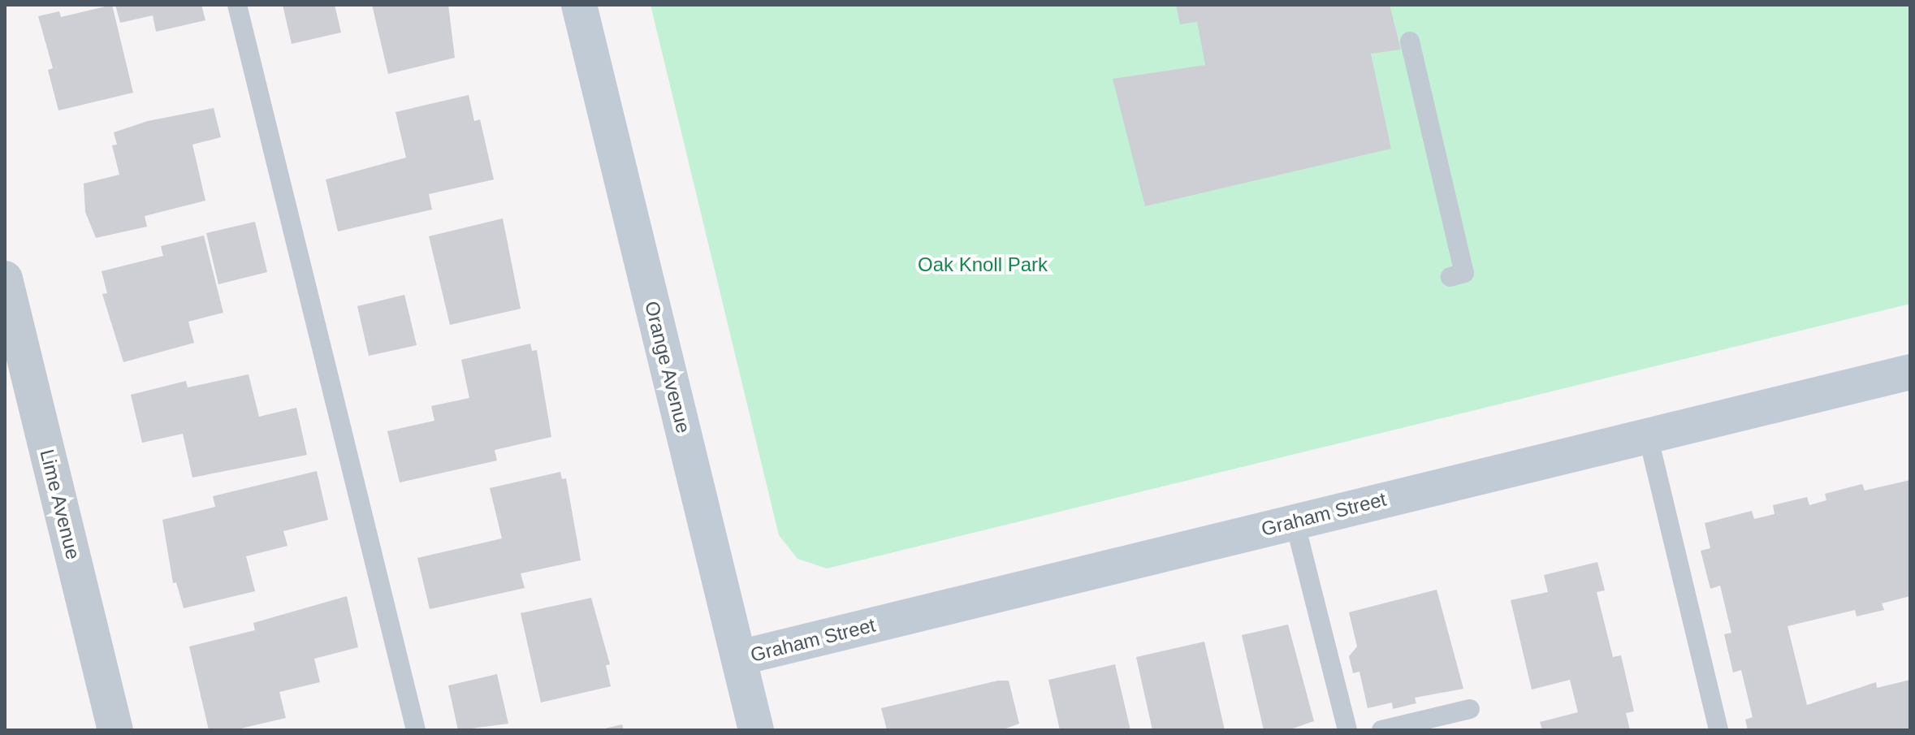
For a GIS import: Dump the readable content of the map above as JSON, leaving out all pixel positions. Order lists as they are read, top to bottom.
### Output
{
  "streets": {
    "street": ["Orange Avenue", "Lime Avenue", "Graham Street"]
  },
  "crossings": [
    ["Orange Avenue", "Graham Street"]
  ],
  "parks": ["Oak Knoll Park"]
}
